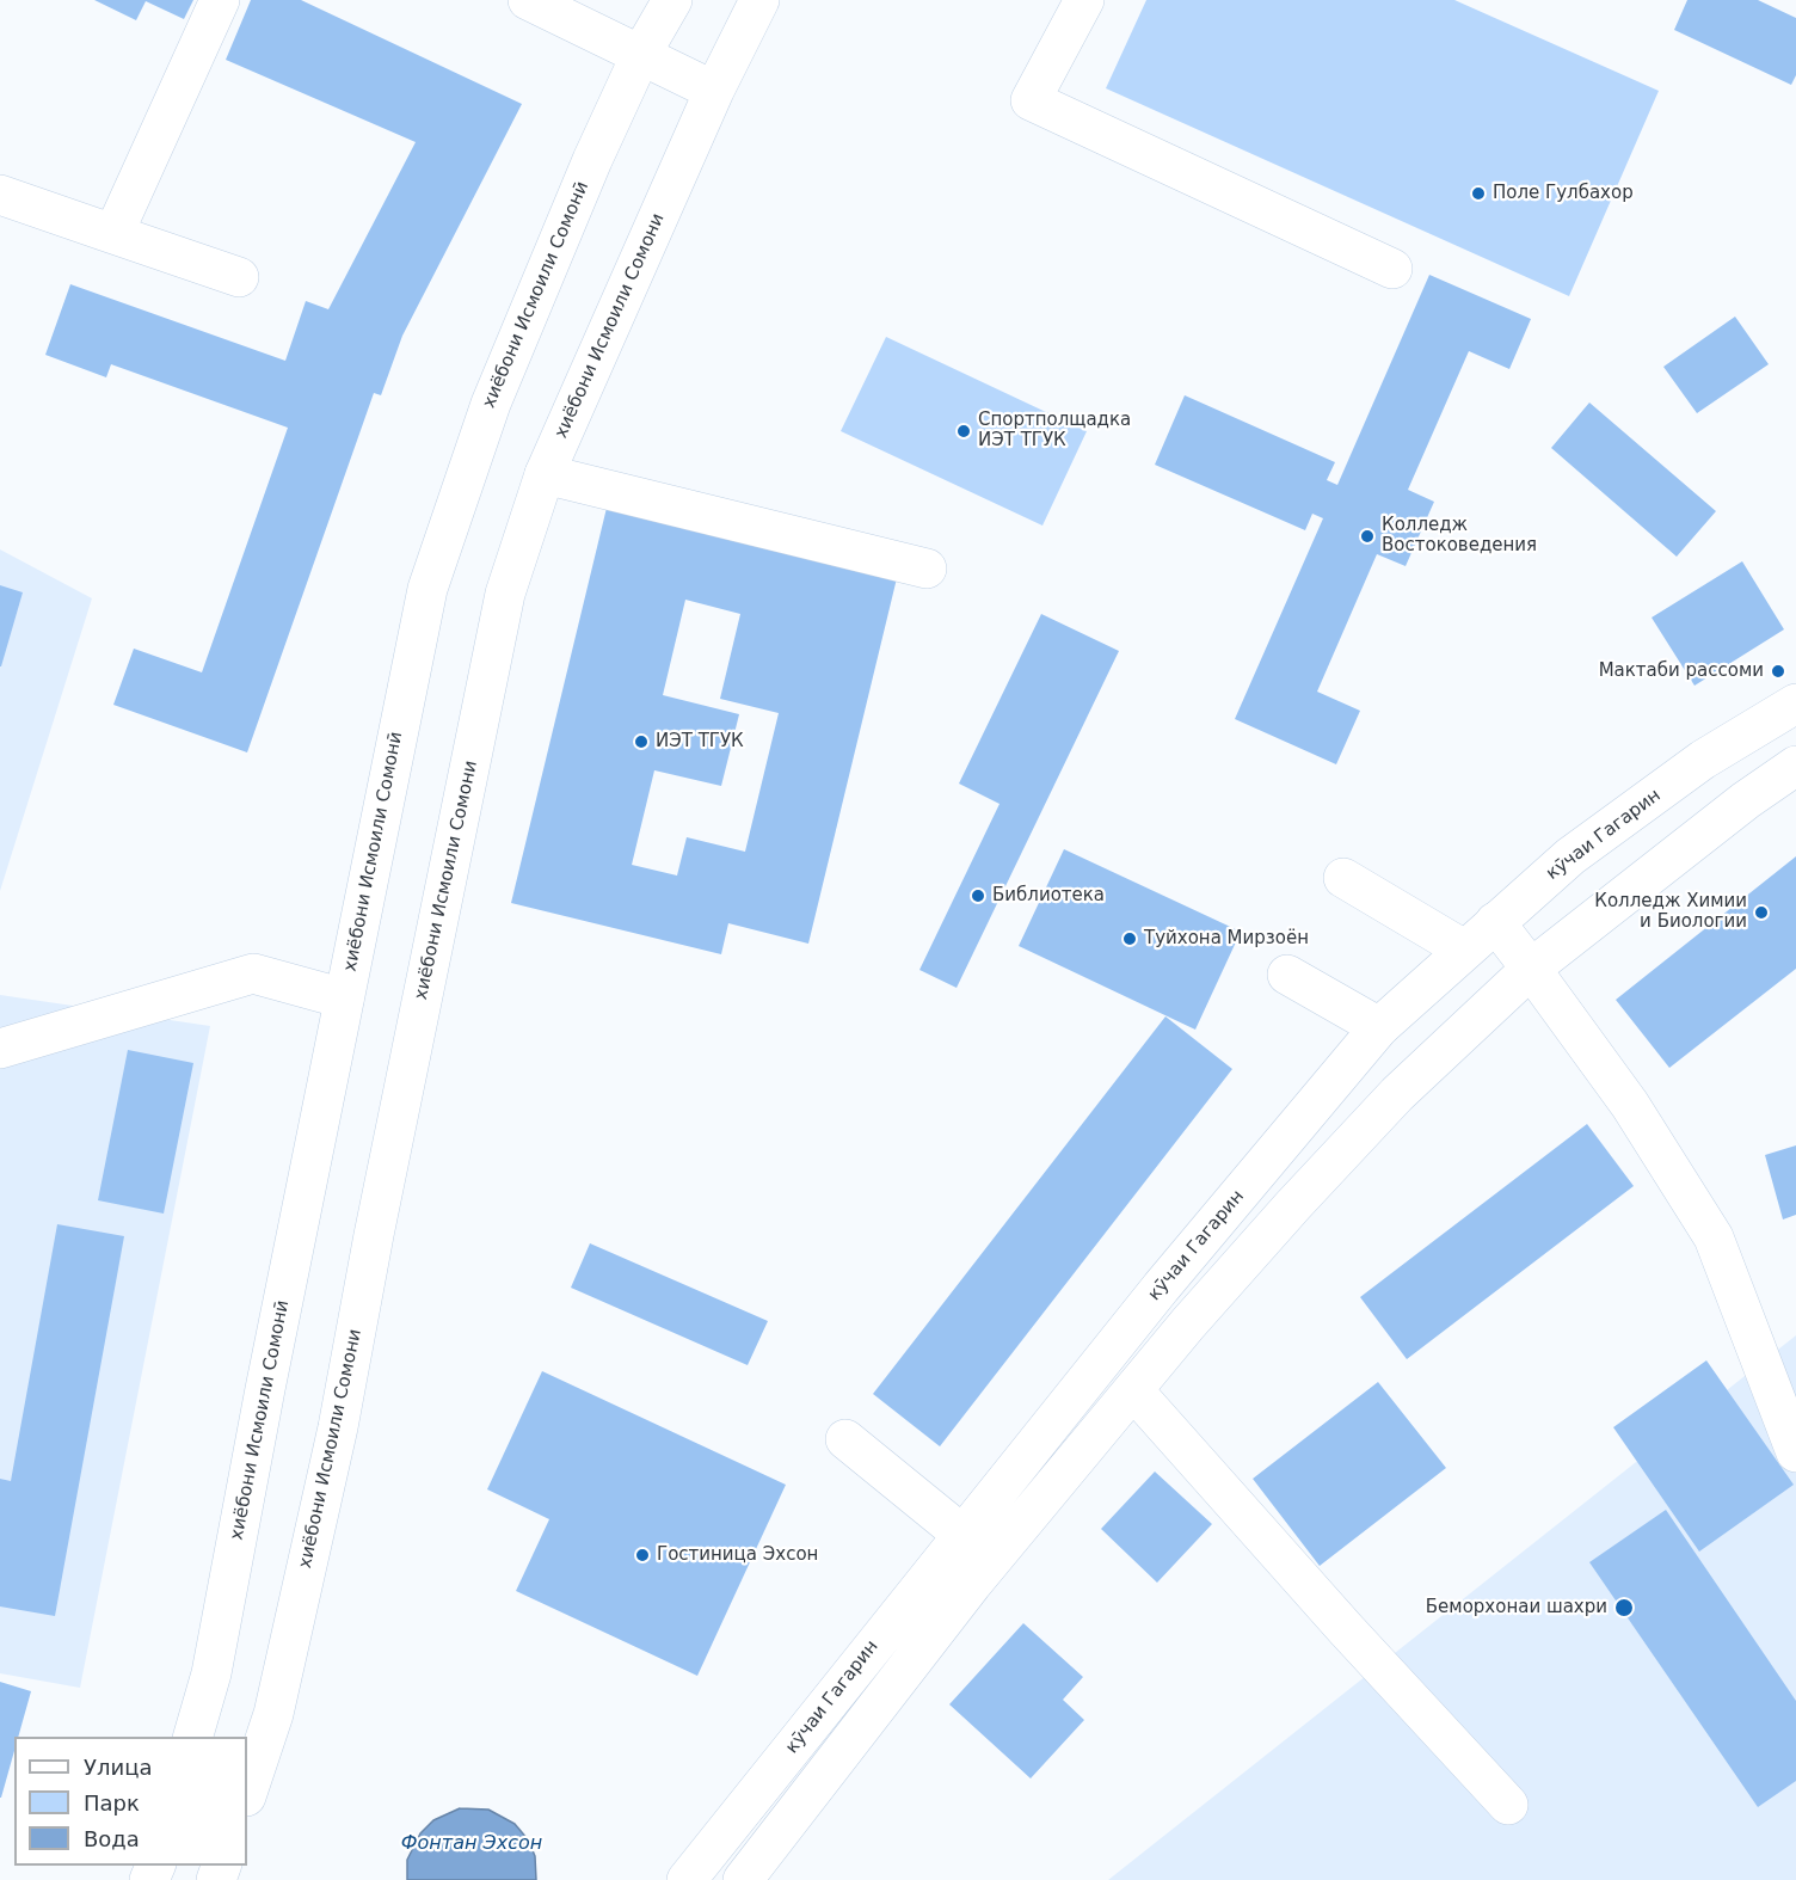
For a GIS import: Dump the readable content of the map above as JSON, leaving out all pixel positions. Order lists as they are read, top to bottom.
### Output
{
  "streets": {
    "main road": ["хиёбони Исмоили Сомонӣ", "хиёбони Исмоили Сомони", "кӯчаи Гагарин"]
  },
  "water": ["Фонтан Эхсон"],
  "places": [
    "Поле Гулбахор",
    "Спортполщадка ИЭТ ТГУК",
    "Колледж Востоковедения",
    "Мактаби рассоми",
    "ИЭТ ТГУК",
    "Библиотека",
    "Колледж Химии и Биологии",
    "Туйхона Мирзоён",
    "Гостиница Эхсон",
    "Беморхонаи шахри"
  ],
  "legend": ["Улица", "Парк", "Вода"]
}
